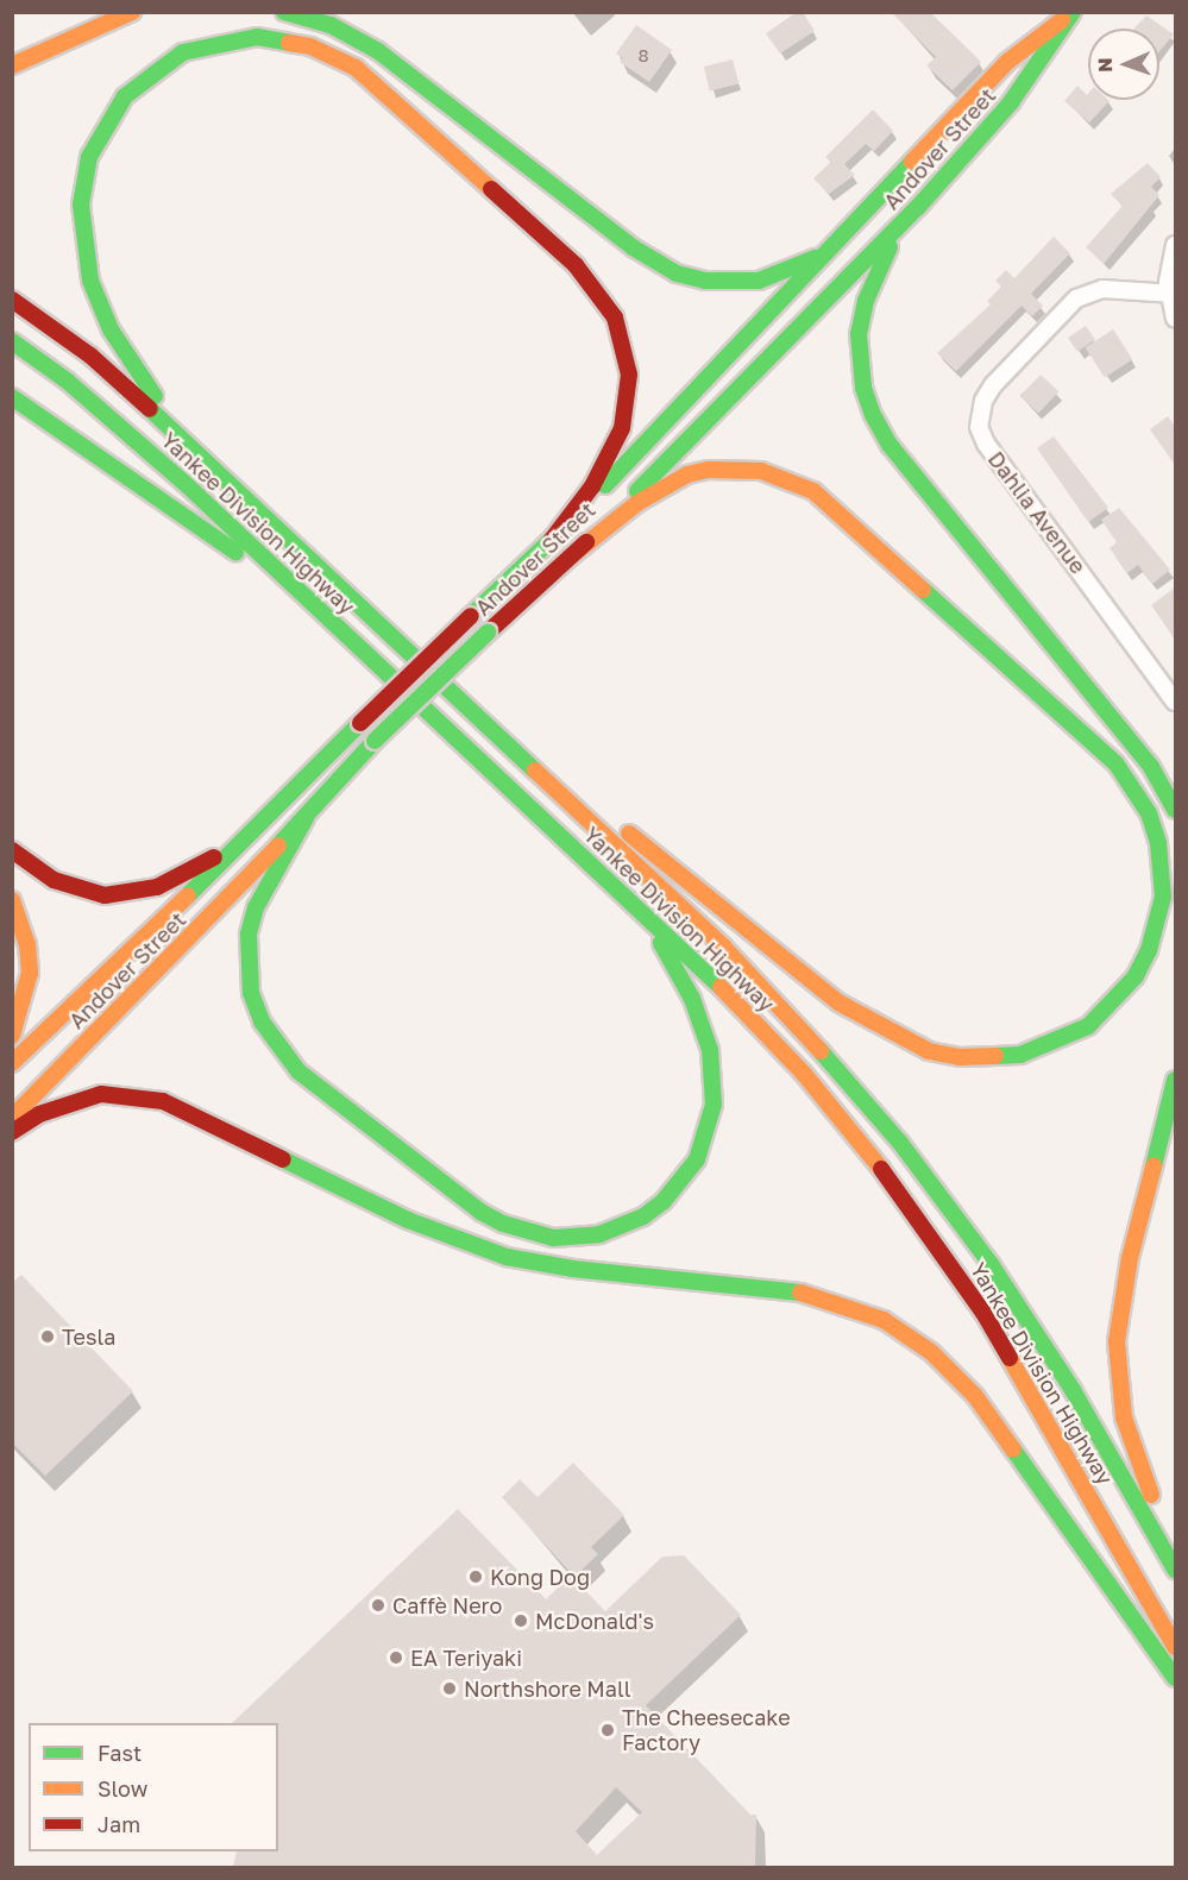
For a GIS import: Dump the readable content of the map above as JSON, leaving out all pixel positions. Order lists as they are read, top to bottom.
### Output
{
  "streets": {
    "highway": ["Andover Street", "Yankee Division Highway"],
    "street": ["Dahlia Avenue"]
  },
  "places": [
    "Tesla",
    "Kong Dog",
    "Caffè Nero",
    "McDonald's",
    "EA Teriyaki",
    "Northshore Mall",
    "The Cheesecake Factory"
  ],
  "house_numbers": ["8"],
  "legend": ["Fast", "Slow", "Jam"],
  "north": "left"
}
